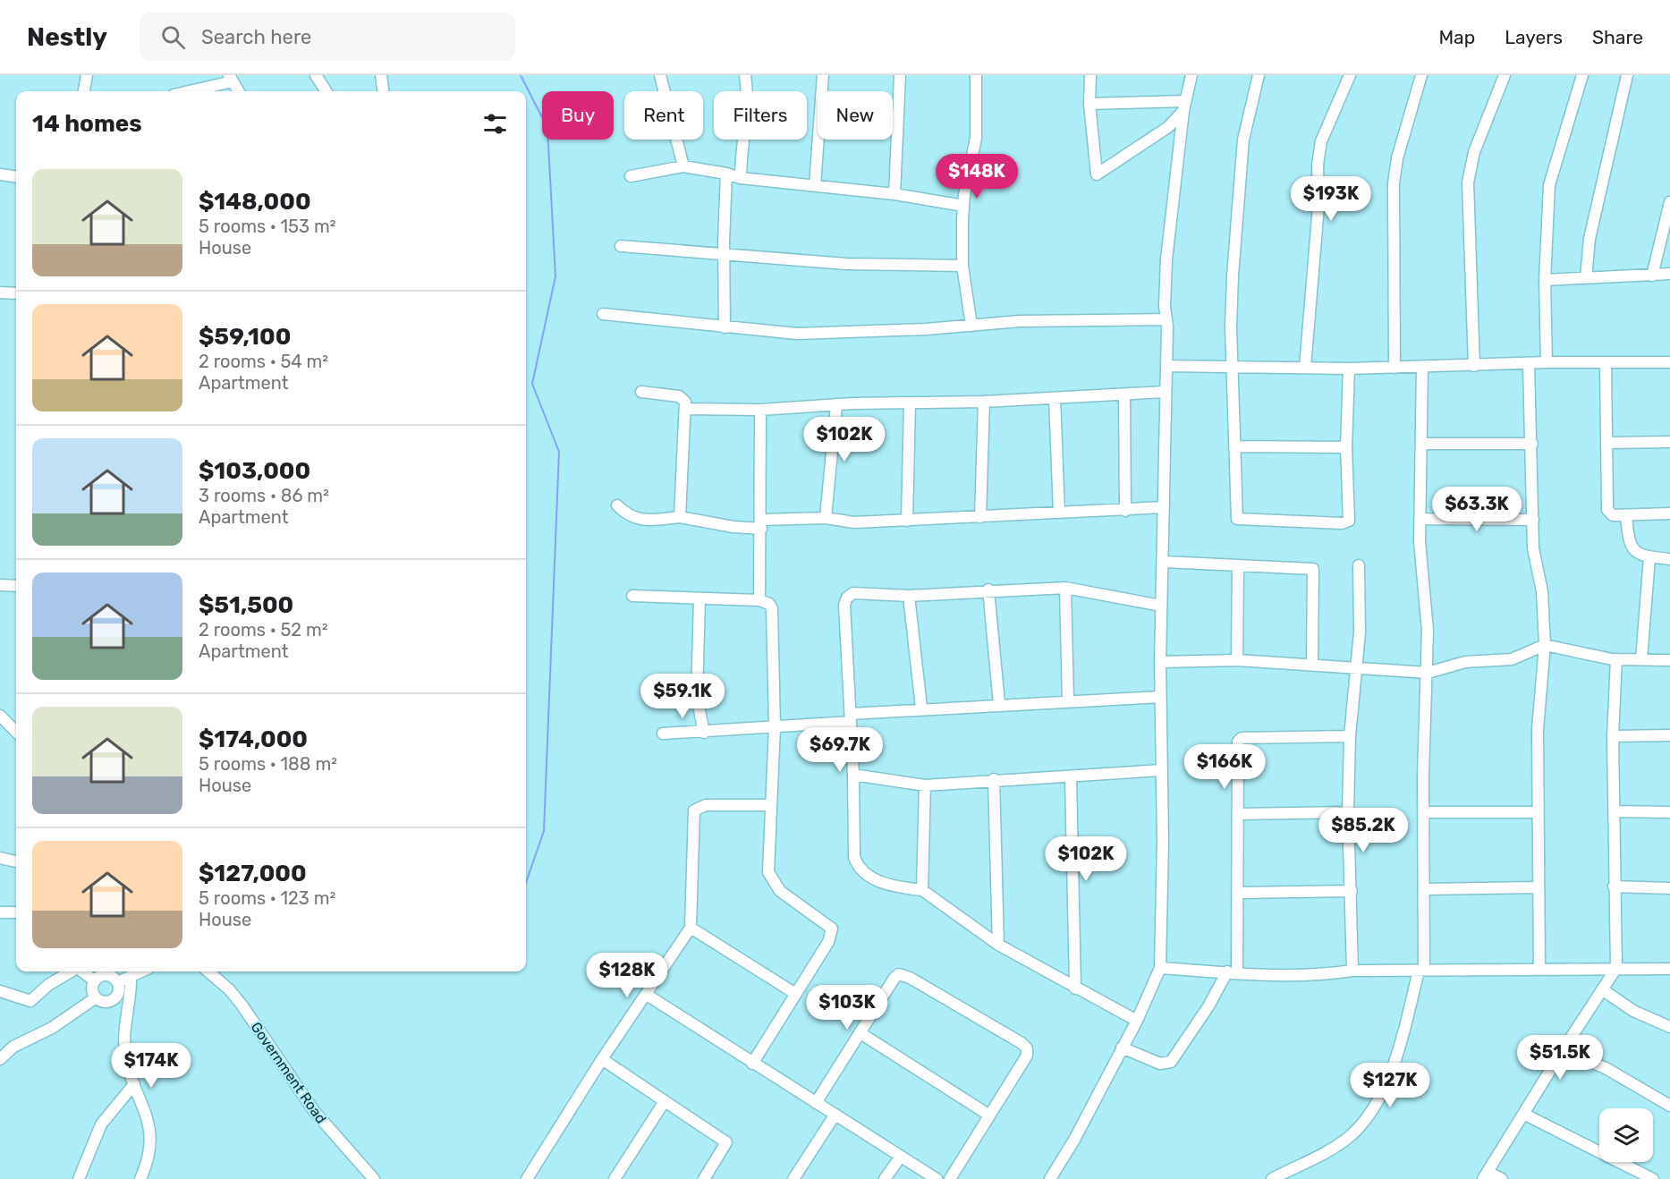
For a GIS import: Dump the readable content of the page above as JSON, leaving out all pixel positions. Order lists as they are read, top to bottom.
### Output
{
  "streets": {
    "street": ["Government Road"]
  },
  "page": {
    "header": "Nestly",
    "search": "Search here",
    "nav": ["Map", "Layers", "Share"],
    "chip": [
      "Buy",
      "Rent",
      "Filters",
      "New"
    ],
    "heading": "14 homes",
    "price": [
      "$148K",
      "$193K",
      "$102K",
      "$63.3K",
      "$59.1K",
      "$69.7K",
      "$166K",
      "$85.2K",
      "$102K",
      "$128K",
      "$103K",
      "$51.5K",
      "$174K",
      "$127K"
    ],
    "list": [
      {
        "name": "$148,000",
        "note": "5 rooms · 153 m² · House"
      },
      {
        "name": "$59,100",
        "note": "2 rooms · 54 m² · Apartment"
      },
      {
        "name": "$103,000",
        "note": "3 rooms · 86 m² · Apartment"
      },
      {
        "name": "$51,500",
        "note": "2 rooms · 52 m² · Apartment"
      },
      {
        "name": "$174,000",
        "note": "5 rooms · 188 m² · House"
      },
      {
        "name": "$127,000",
        "note": "5 rooms · 123 m² · House"
      }
    ]
  }
}
